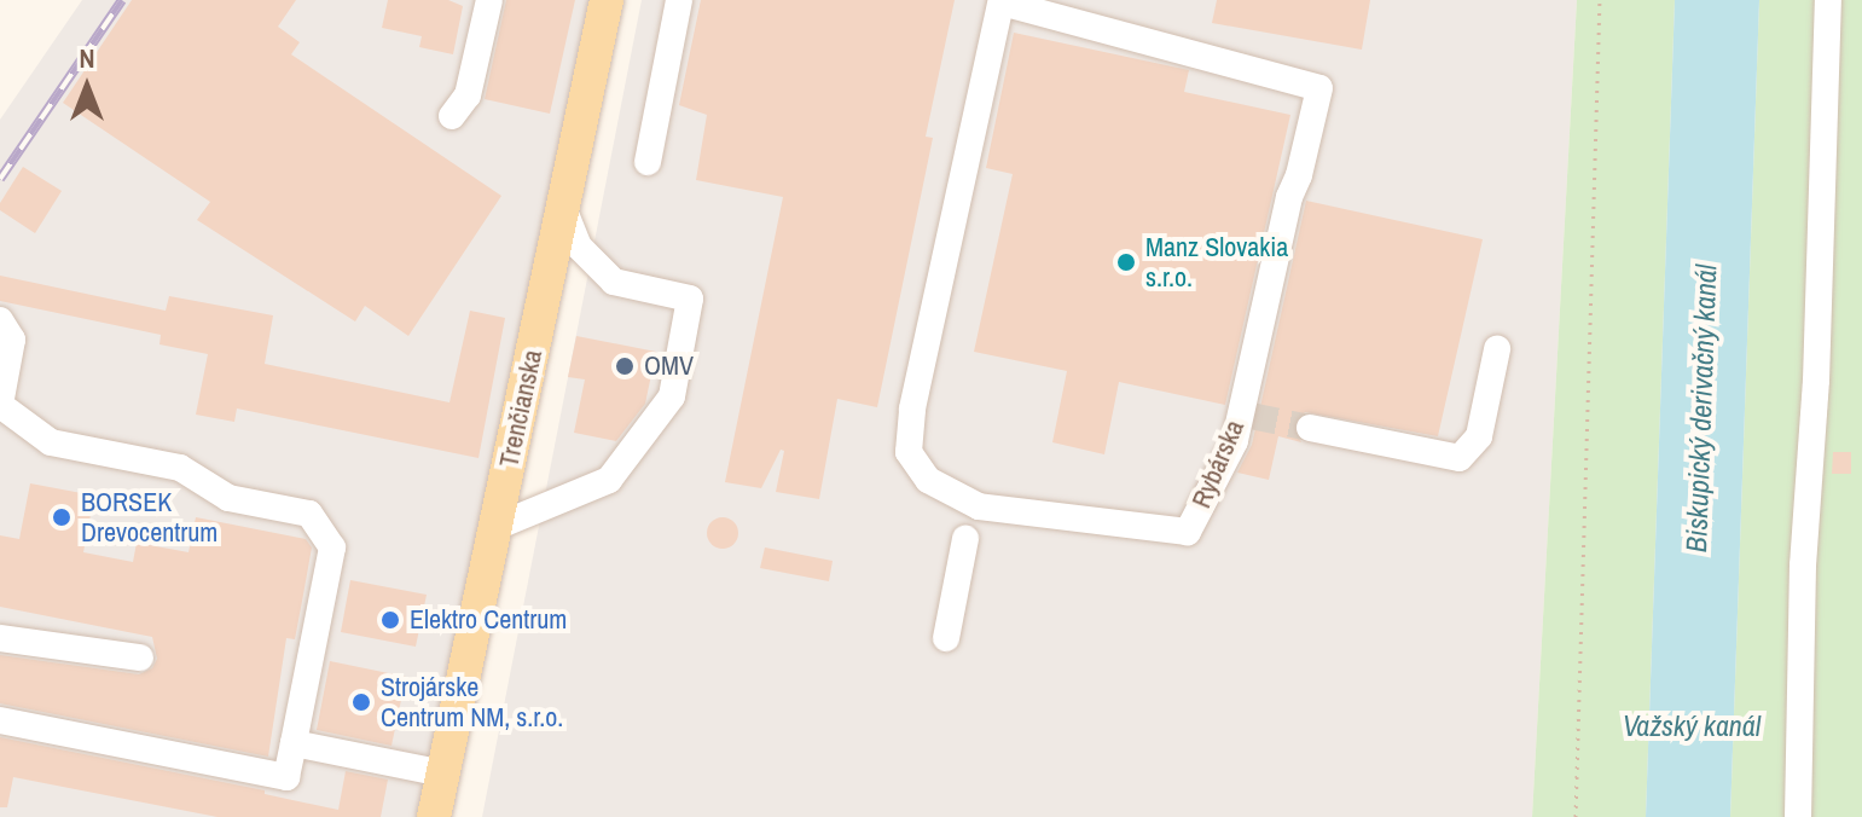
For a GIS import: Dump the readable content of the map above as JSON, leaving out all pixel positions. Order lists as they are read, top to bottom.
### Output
{
  "streets": {
    "main road": ["Trenčianska"],
    "lane": ["Rybárska"]
  },
  "water": ["Biskupický derivačný kanál", "Važský kanál"],
  "places": [
    "Manz Slovakia s.r.o.",
    "OMV",
    "BORSEK Drevocentrum",
    "Elektro Centrum",
    "Strojárske Centrum NM, s.r.o."
  ],
  "north": "top"
}
